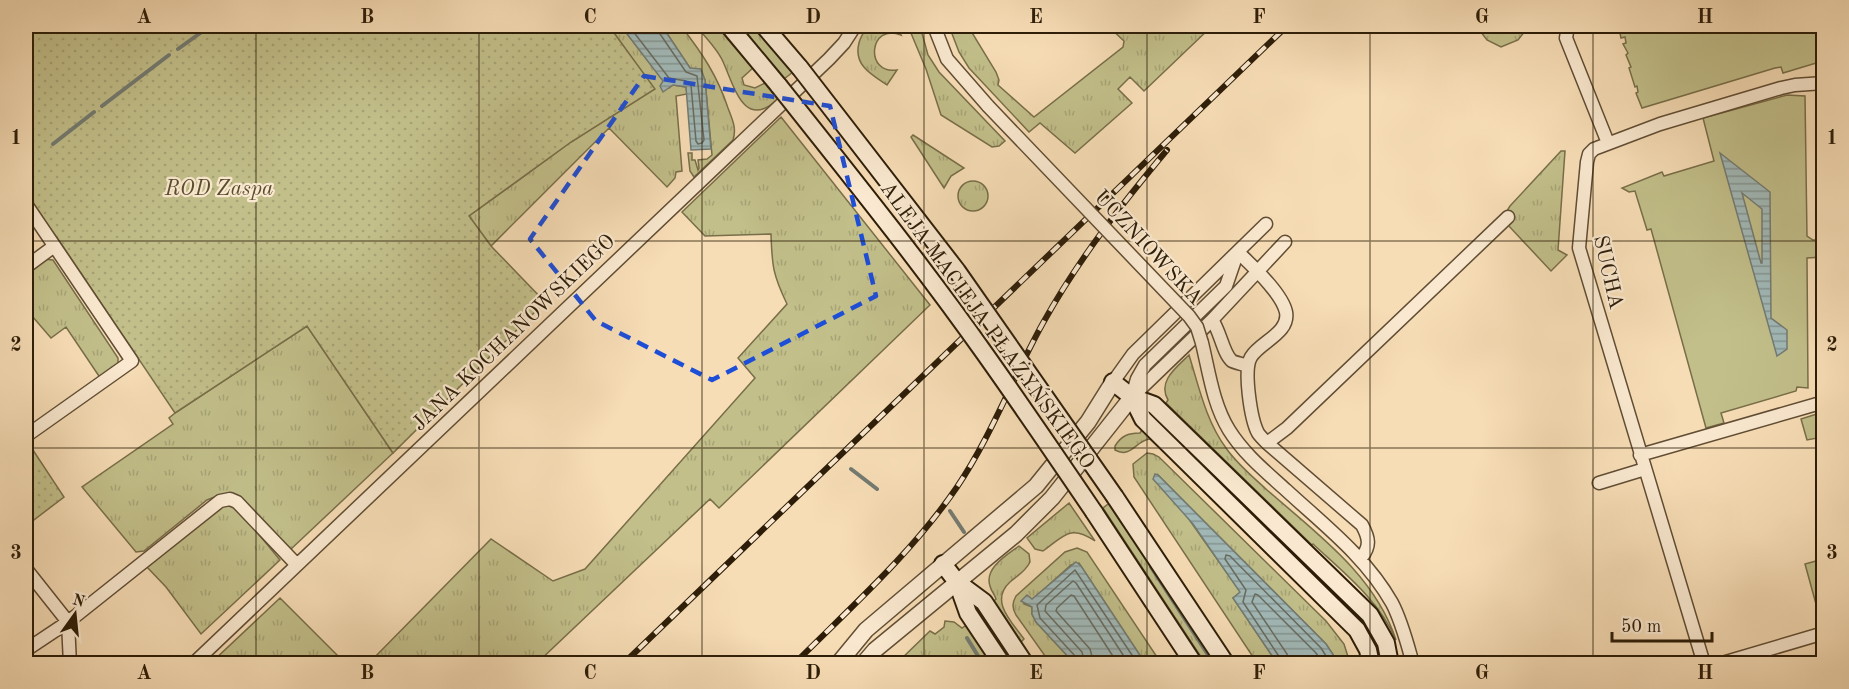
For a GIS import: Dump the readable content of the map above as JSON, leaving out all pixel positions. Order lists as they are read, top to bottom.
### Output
{
  "streets": {
    "main road": ["ALEJA MACIEJA PŁAŻYŃSKIEGO"],
    "street": ["UCZNIOWSKA", "SUCHA", "JANA KOCHANOWSKIEGO"]
  },
  "parks": ["ROD Zaspa"],
  "scale_bar": "50 m",
  "north": "top",
  "grid": {
    "columns": [
      "A",
      "B",
      "C",
      "D",
      "E",
      "F",
      "G",
      "H"
    ],
    "rows": ["1", "2", "3"]
  }
}
